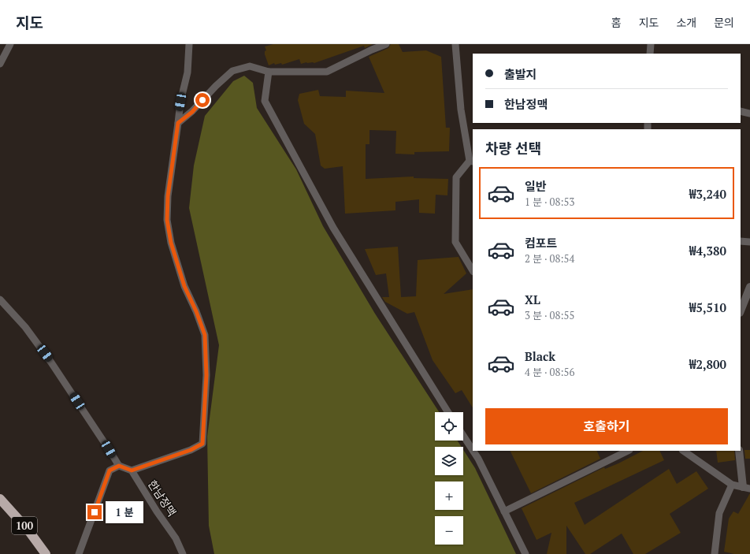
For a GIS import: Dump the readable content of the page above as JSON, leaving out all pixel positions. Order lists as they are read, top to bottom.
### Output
{
  "streets": {
    "highway": ["100"],
    "lane": ["한남정맥"]
  },
  "page": {
    "header": "지도",
    "nav": [
      "홈",
      "지도",
      "소개",
      "문의"
    ],
    "banner": ["출발지", "한남정맥"],
    "heading": "차량 선택",
    "list": [
      {
        "name": "일반",
        "note": "1 분 · 08:53",
        "value": "₩3,240"
      },
      {
        "name": "컴포트",
        "note": "2 분 · 08:54",
        "value": "₩4,380"
      },
      {
        "name": "XL",
        "note": "3 분 · 08:55",
        "value": "₩5,510"
      },
      {
        "name": "Black",
        "note": "4 분 · 08:56",
        "value": "₩2,800"
      }
    ],
    "buttons": "호출하기",
    "map_buttons": ["+", "−"],
    "bubble": "1 분"
  }
}
